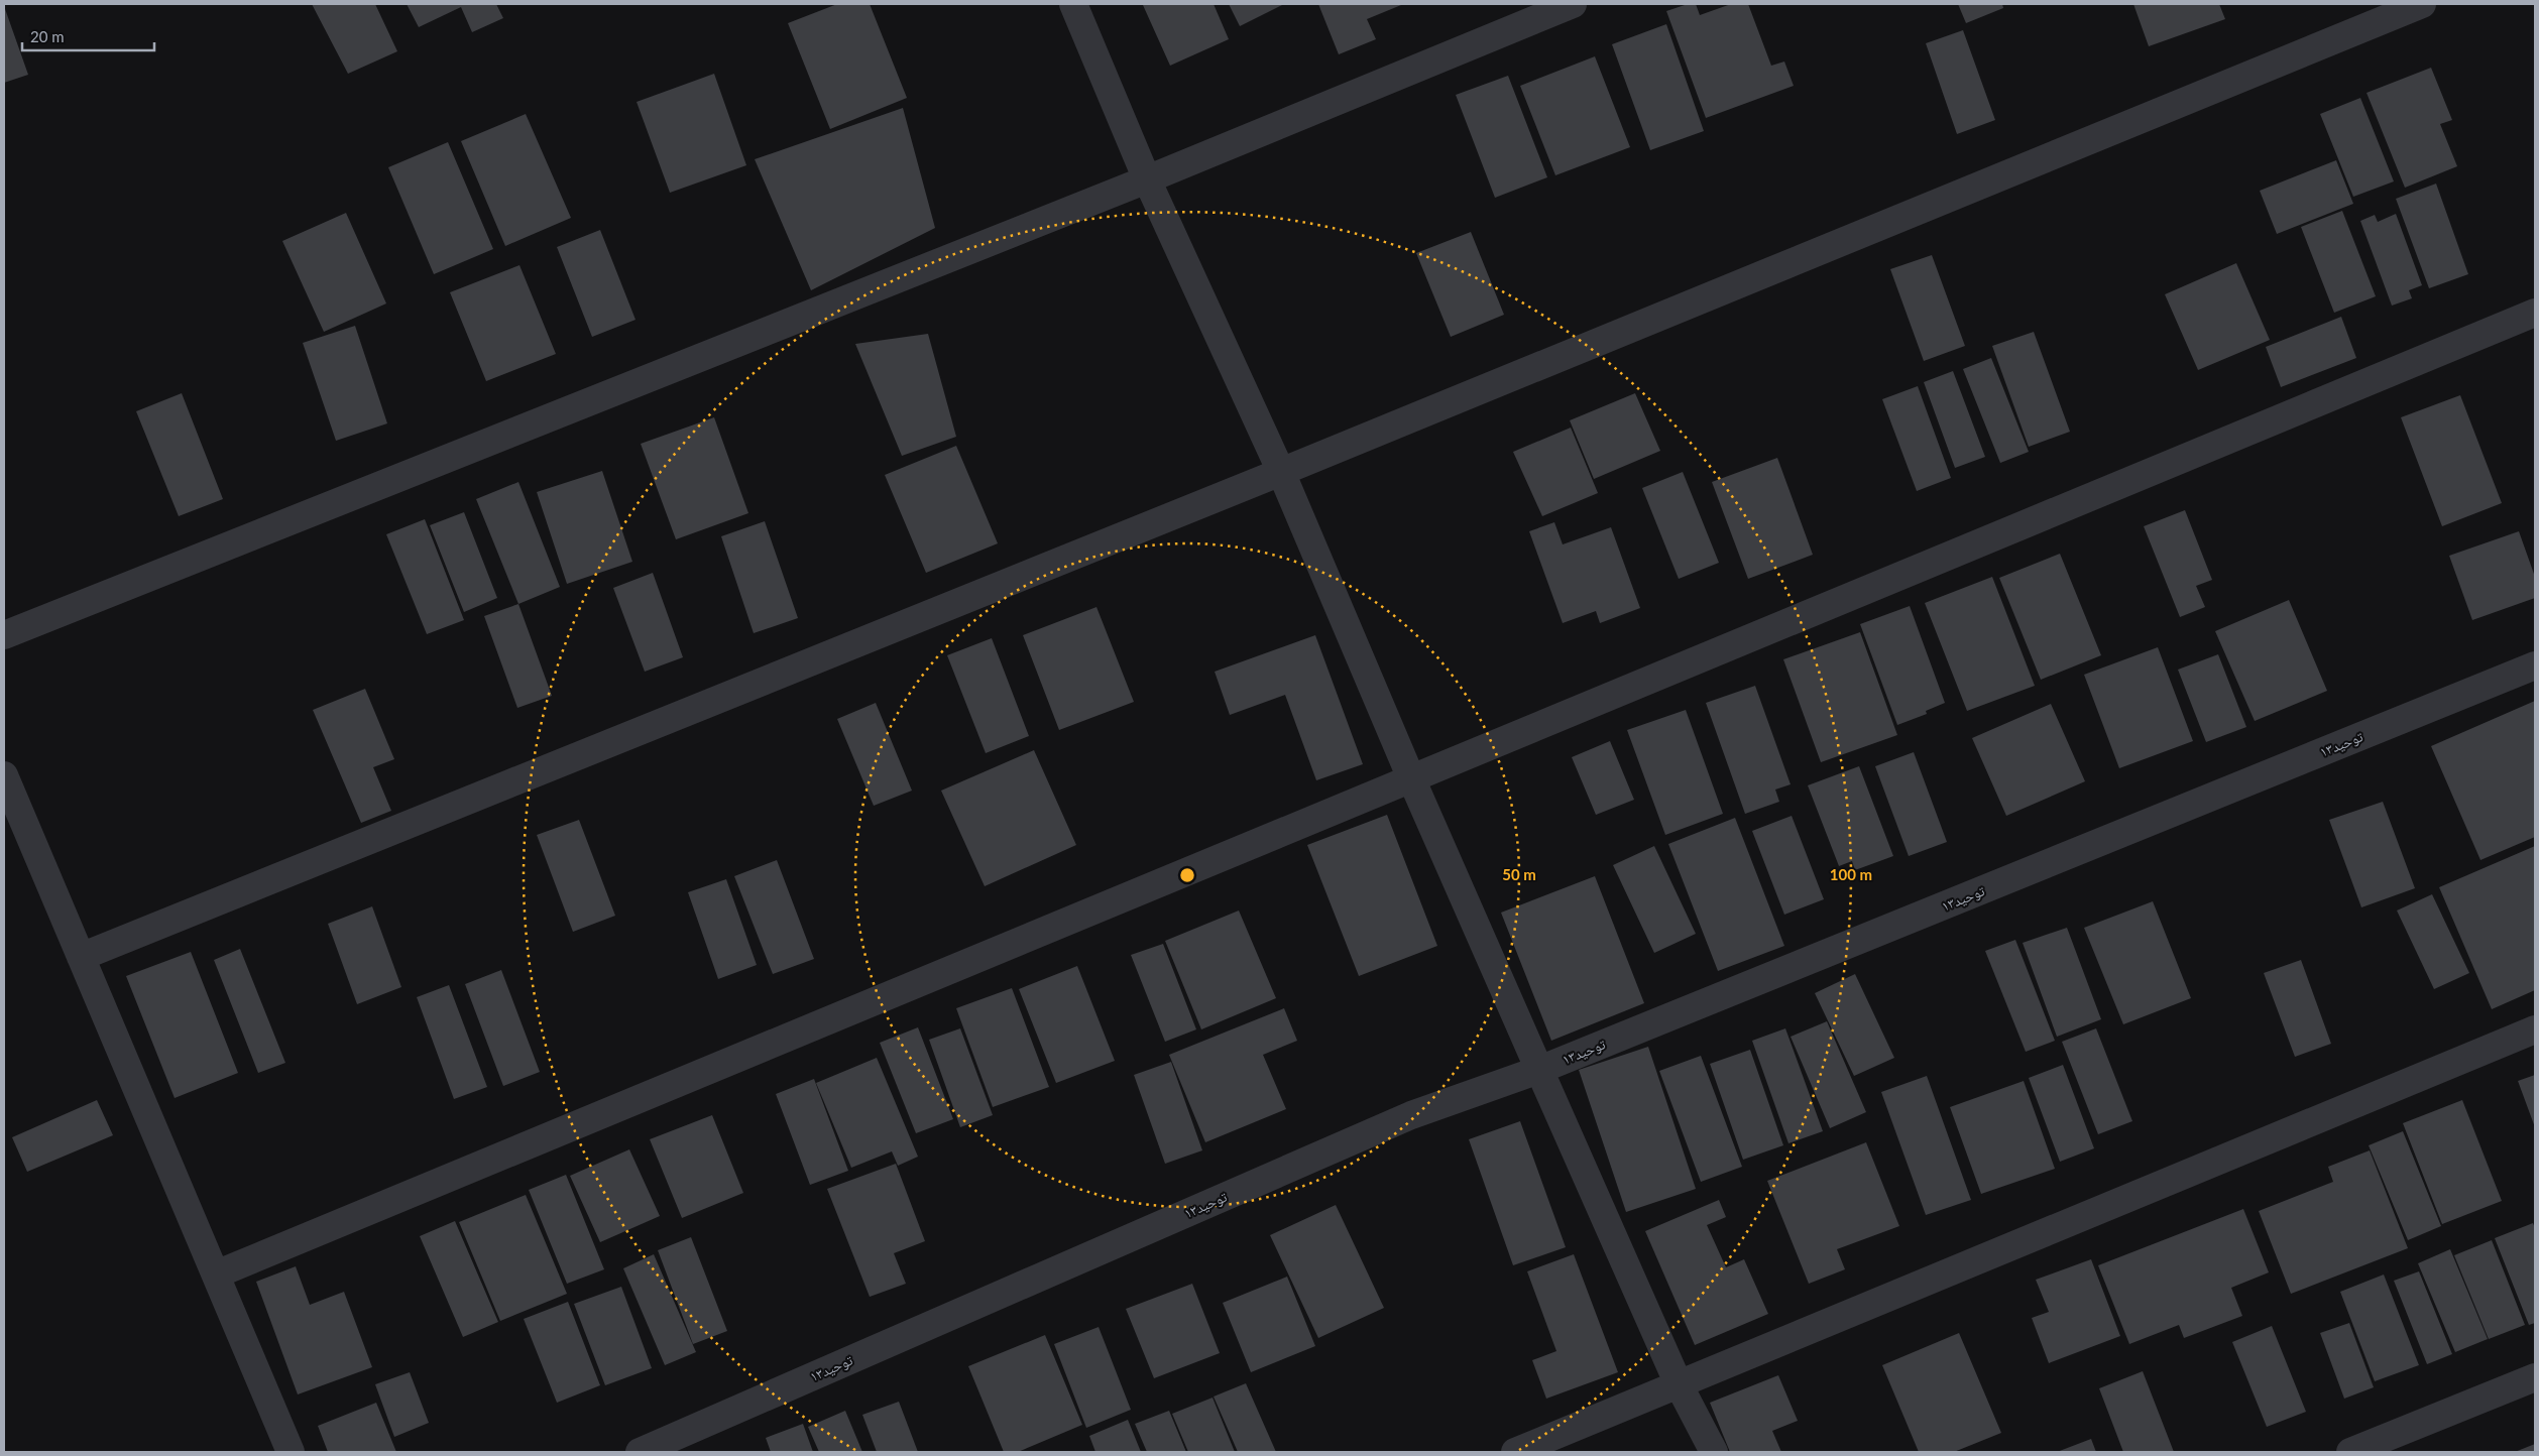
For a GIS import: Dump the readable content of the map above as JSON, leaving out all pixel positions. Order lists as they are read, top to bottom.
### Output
{
  "streets": {
    "street": ["توحید۱۳"]
  },
  "scale_bar": "20 m",
  "rings": ["50 m", "100 m"]
}
